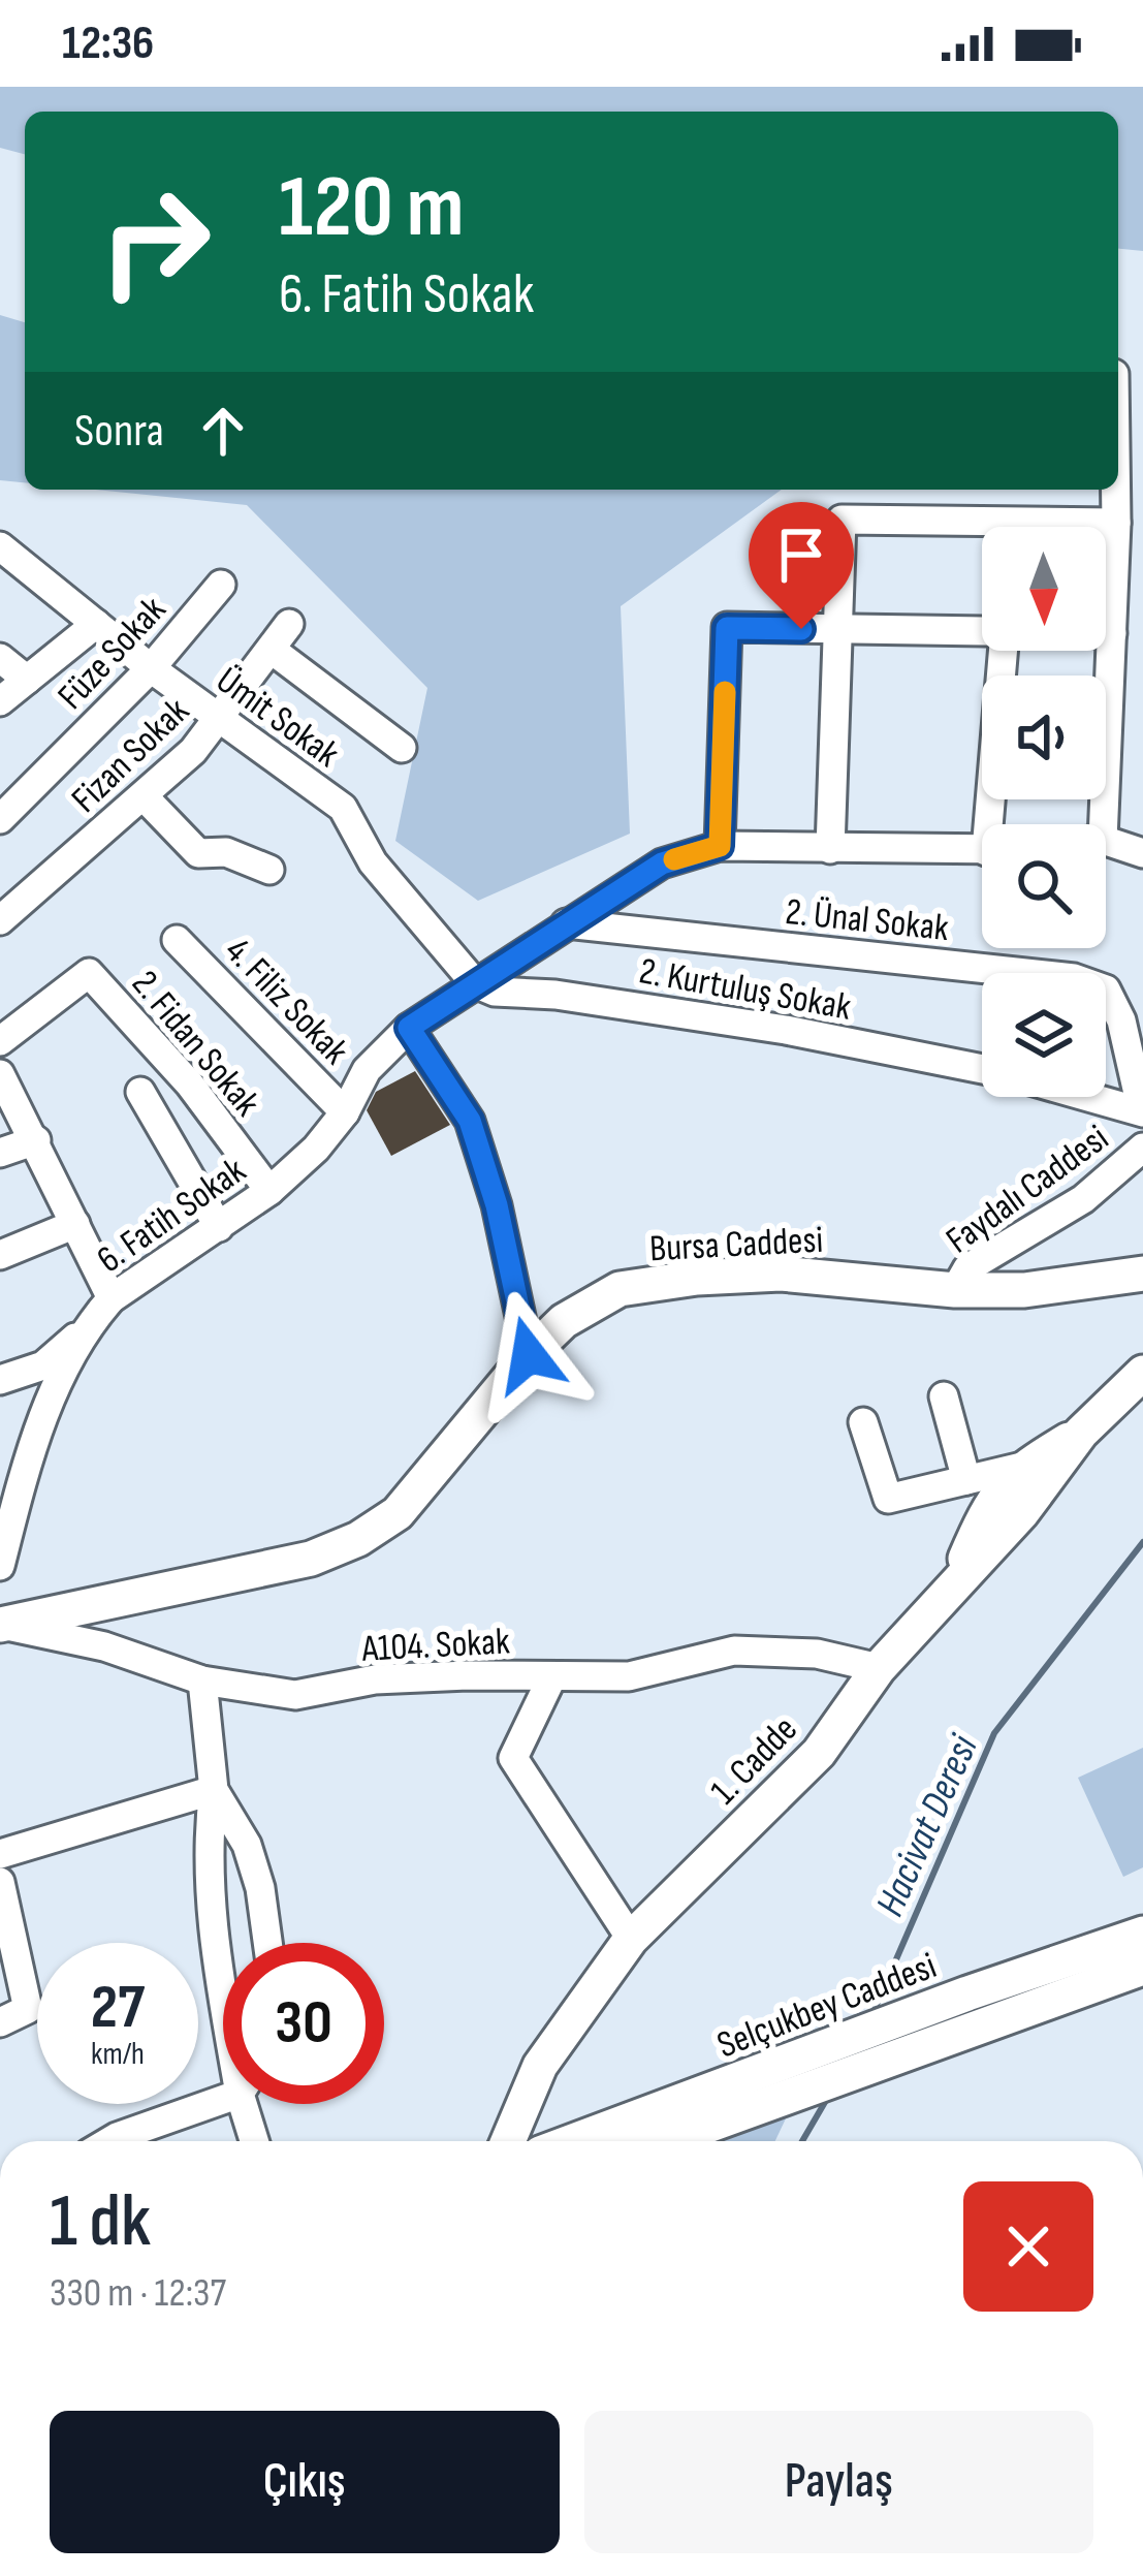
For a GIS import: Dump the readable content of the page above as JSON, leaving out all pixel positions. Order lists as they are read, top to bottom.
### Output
{
  "streets": {
    "main road": ["Bursa Caddesi", "1. Cadde", "Selçukbey Caddesi"],
    "street": [
      "Füze Sokak",
      "Ümit Sokak",
      "Fizan Sokak",
      "2. Ünal Sokak",
      "2. Kurtuluş Sokak",
      "4. Filiz Sokak",
      "2. Fidan Sokak",
      "Faydalı Caddesi",
      "6. Fatih Sokak",
      "A104. Sokak"
    ]
  },
  "crossings": [
    ["Füze Sokak", "Ümit Sokak"],
    ["Ümit Sokak", "Fizan Sokak"],
    ["Ümit Sokak", "2. Kurtuluş Sokak"],
    ["Ümit Sokak", "6. Fatih Sokak"],
    ["2. Ünal Sokak", "2. Kurtuluş Sokak"],
    ["2. Ünal Sokak", "6. Fatih Sokak"],
    ["2. Kurtuluş Sokak", "6. Fatih Sokak"],
    ["4. Filiz Sokak", "6. Fatih Sokak"],
    ["2. Fidan Sokak", "6. Fatih Sokak"],
    ["Faydalı Caddesi", "Bursa Caddesi"],
    ["Bursa Caddesi", "A104. Sokak"],
    ["A104. Sokak", "1. Cadde"]
  ],
  "water": ["Hacivat Deresi"],
  "north": "bottom",
  "page": {
    "status": "12:36",
    "turn": ["120 m", "6. Fatih Sokak"],
    "then": "Sonra",
    "speed": "27 km/h",
    "limit": "30",
    "heading": ["1 dk", "330 m · 12:37"],
    "buttons": ["Çıkış", "Paylaş"]
  }
}
